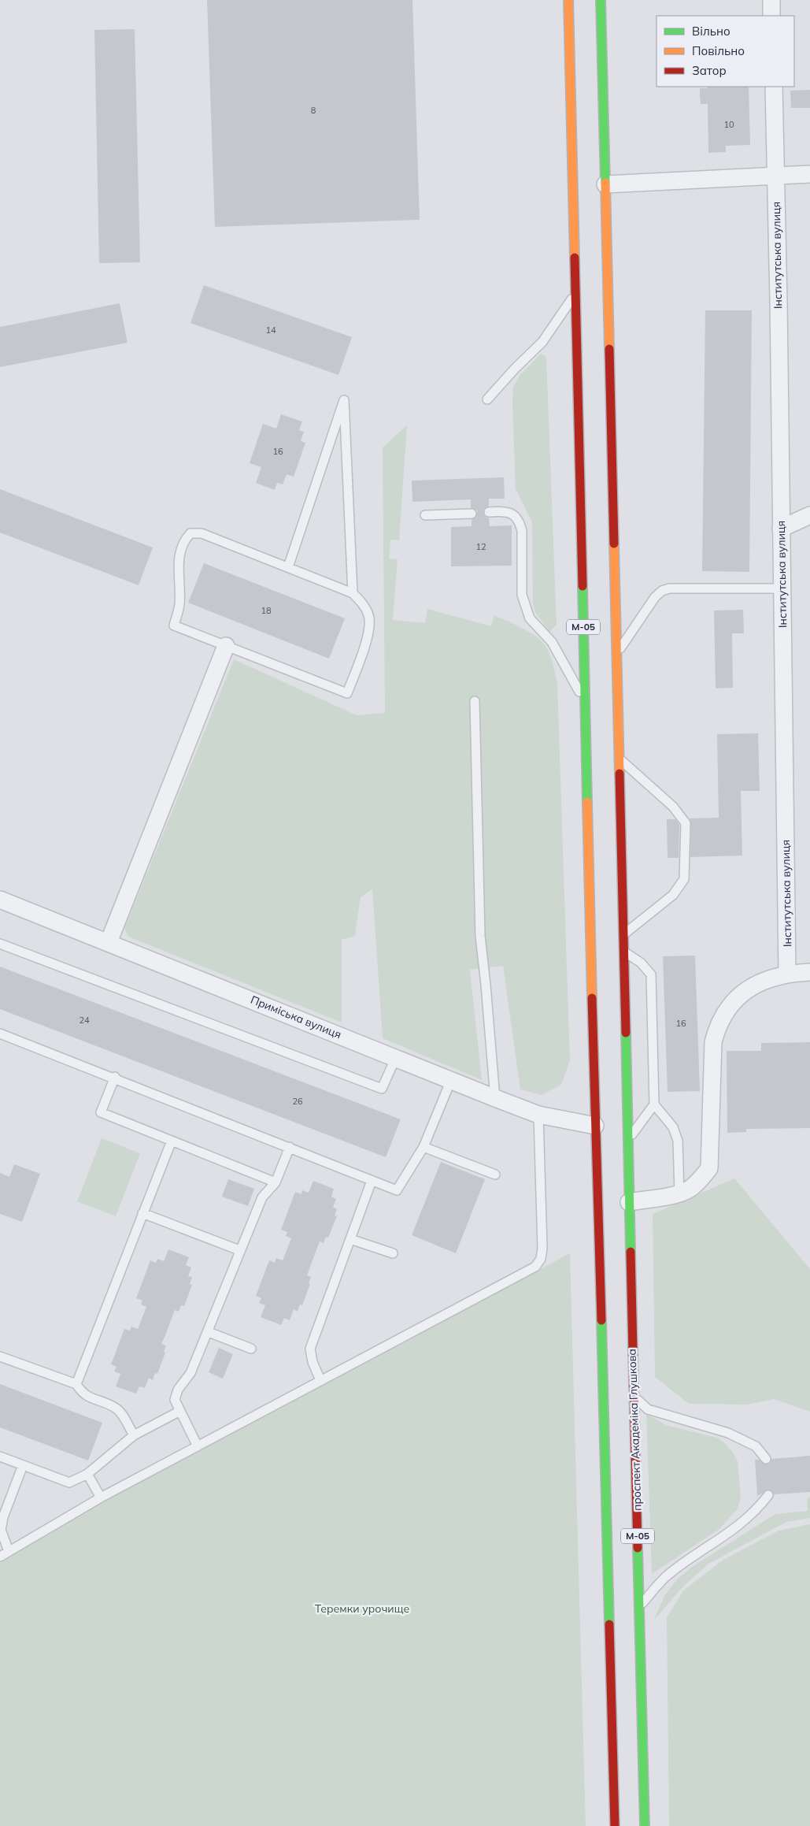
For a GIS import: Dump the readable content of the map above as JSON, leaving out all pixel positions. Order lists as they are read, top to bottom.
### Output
{
  "streets": {
    "highway": ["М-05", "проспект Академіка Глушкова"],
    "street": ["Інститутська вулиця", "Приміська вулиця"]
  },
  "crossings": [
    ["М-05", "Приміська вулиця"],
    ["М-05", "проспект Академіка Глушкова"]
  ],
  "parks": ["Теремки урочище"],
  "house_numbers": [
    "8",
    "10",
    "14",
    "16",
    "12",
    "18",
    "24",
    "16",
    "26"
  ],
  "legend": ["Вільно", "Повільно", "Затор"]
}
